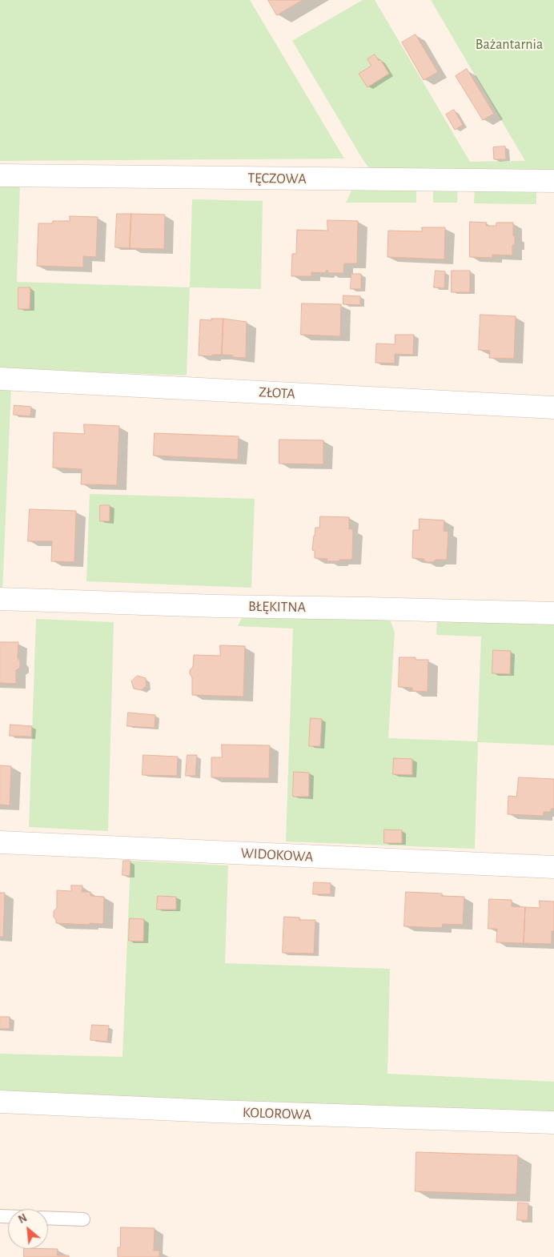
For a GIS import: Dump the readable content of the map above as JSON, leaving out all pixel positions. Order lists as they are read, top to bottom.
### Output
{
  "streets": {
    "street": [
      "TĘCZOWA",
      "ZŁOTA",
      "BŁĘKITNA",
      "WIDOKOWA",
      "KOLOROWA"
    ]
  },
  "parks": ["Bażantarnia"],
  "north": "top left"
}
